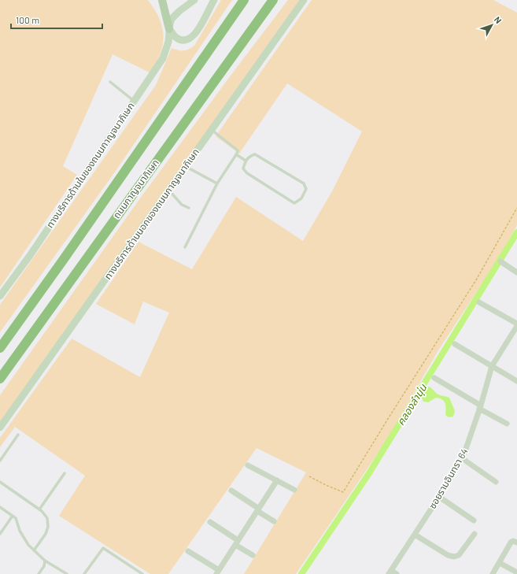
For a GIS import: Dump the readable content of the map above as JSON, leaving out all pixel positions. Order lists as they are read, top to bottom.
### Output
{
  "streets": {
    "highway": ["ถนนกาญจนาภิเษก"],
    "main road": ["ทางบริการด้านในของถนนกาญจนาภิเษก", "ทางบริการด้านนอกของถนนกาญจนาภิเษก"],
    "street": ["ซอยรามอินทรา 64"]
  },
  "water": ["คลองลำนุ่น"],
  "scale_bar": "100 m",
  "north": "top right"
}
